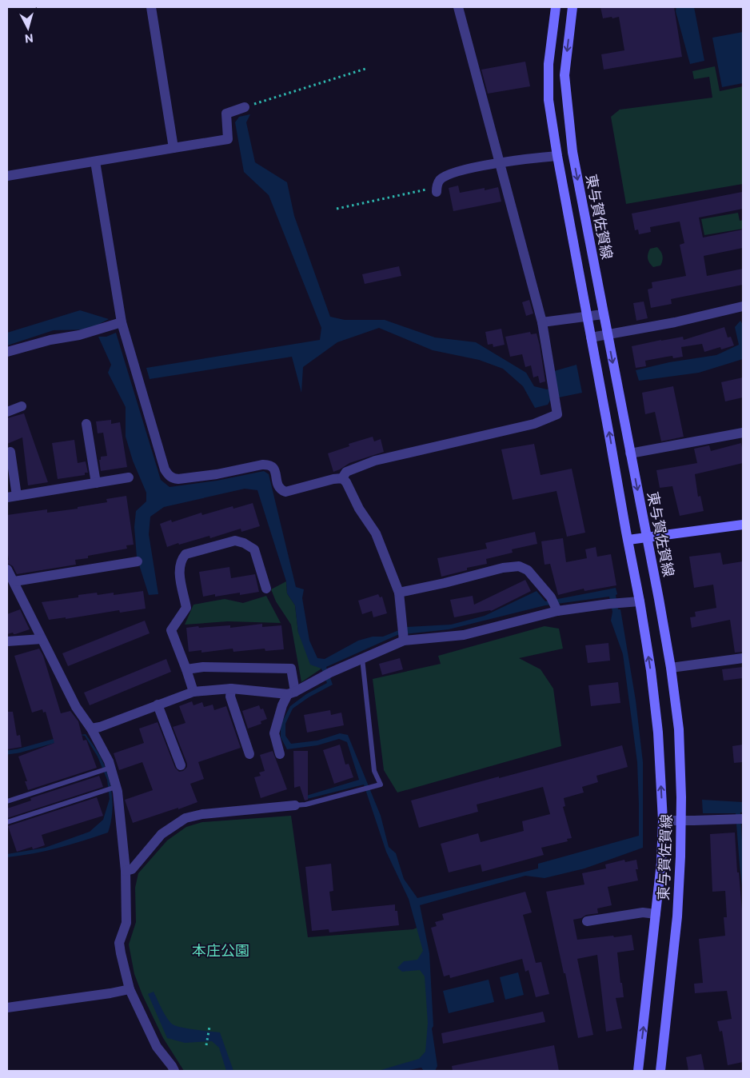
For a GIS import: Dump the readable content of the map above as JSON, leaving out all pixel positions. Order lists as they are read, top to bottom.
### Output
{
  "streets": {
    "main road": ["東与賀佐賀線"]
  },
  "parks": ["本庄公園"],
  "north": "bottom"
}
